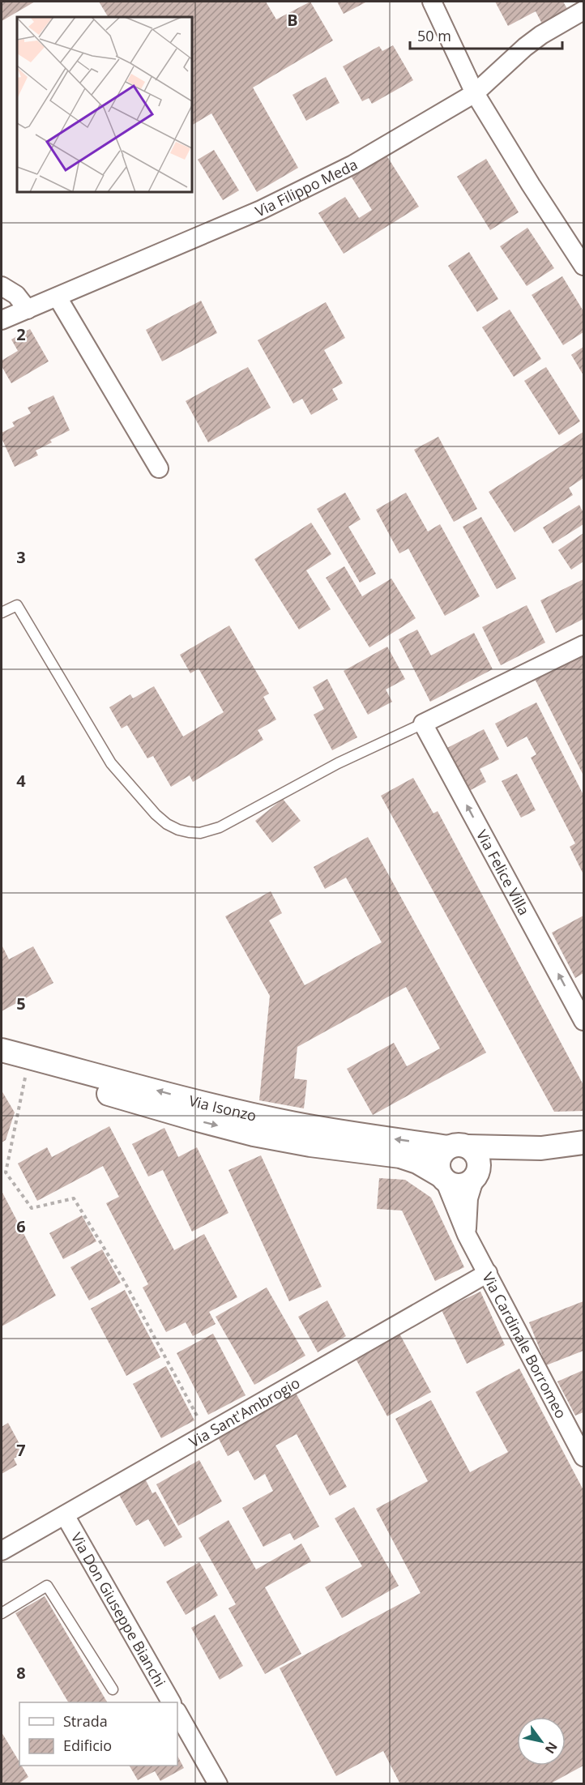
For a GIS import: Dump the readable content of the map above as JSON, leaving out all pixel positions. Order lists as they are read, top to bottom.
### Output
{
  "streets": {
    "street": [
      "Via Filippo Meda",
      "Via Felice Villa",
      "Via Isonzo",
      "Via Cardinale Borromeo",
      "Via Sant'Ambrogio",
      "Via Don Giuseppe Bianchi"
    ]
  },
  "crossings": [
    ["Via Isonzo", "Via Cardinale Borromeo"],
    ["Via Cardinale Borromeo", "Via Sant'Ambrogio"],
    ["Via Sant'Ambrogio", "Via Don Giuseppe Bianchi"]
  ],
  "one_way": ["Via Felice Villa"],
  "legend": ["Strada", "Edificio"],
  "scale_bar": "50 m",
  "north": "bottom right",
  "grid": {
    "columns": ["B"],
    "rows": [
      "2",
      "3",
      "4",
      "5",
      "6",
      "7",
      "8"
    ]
  }
}
